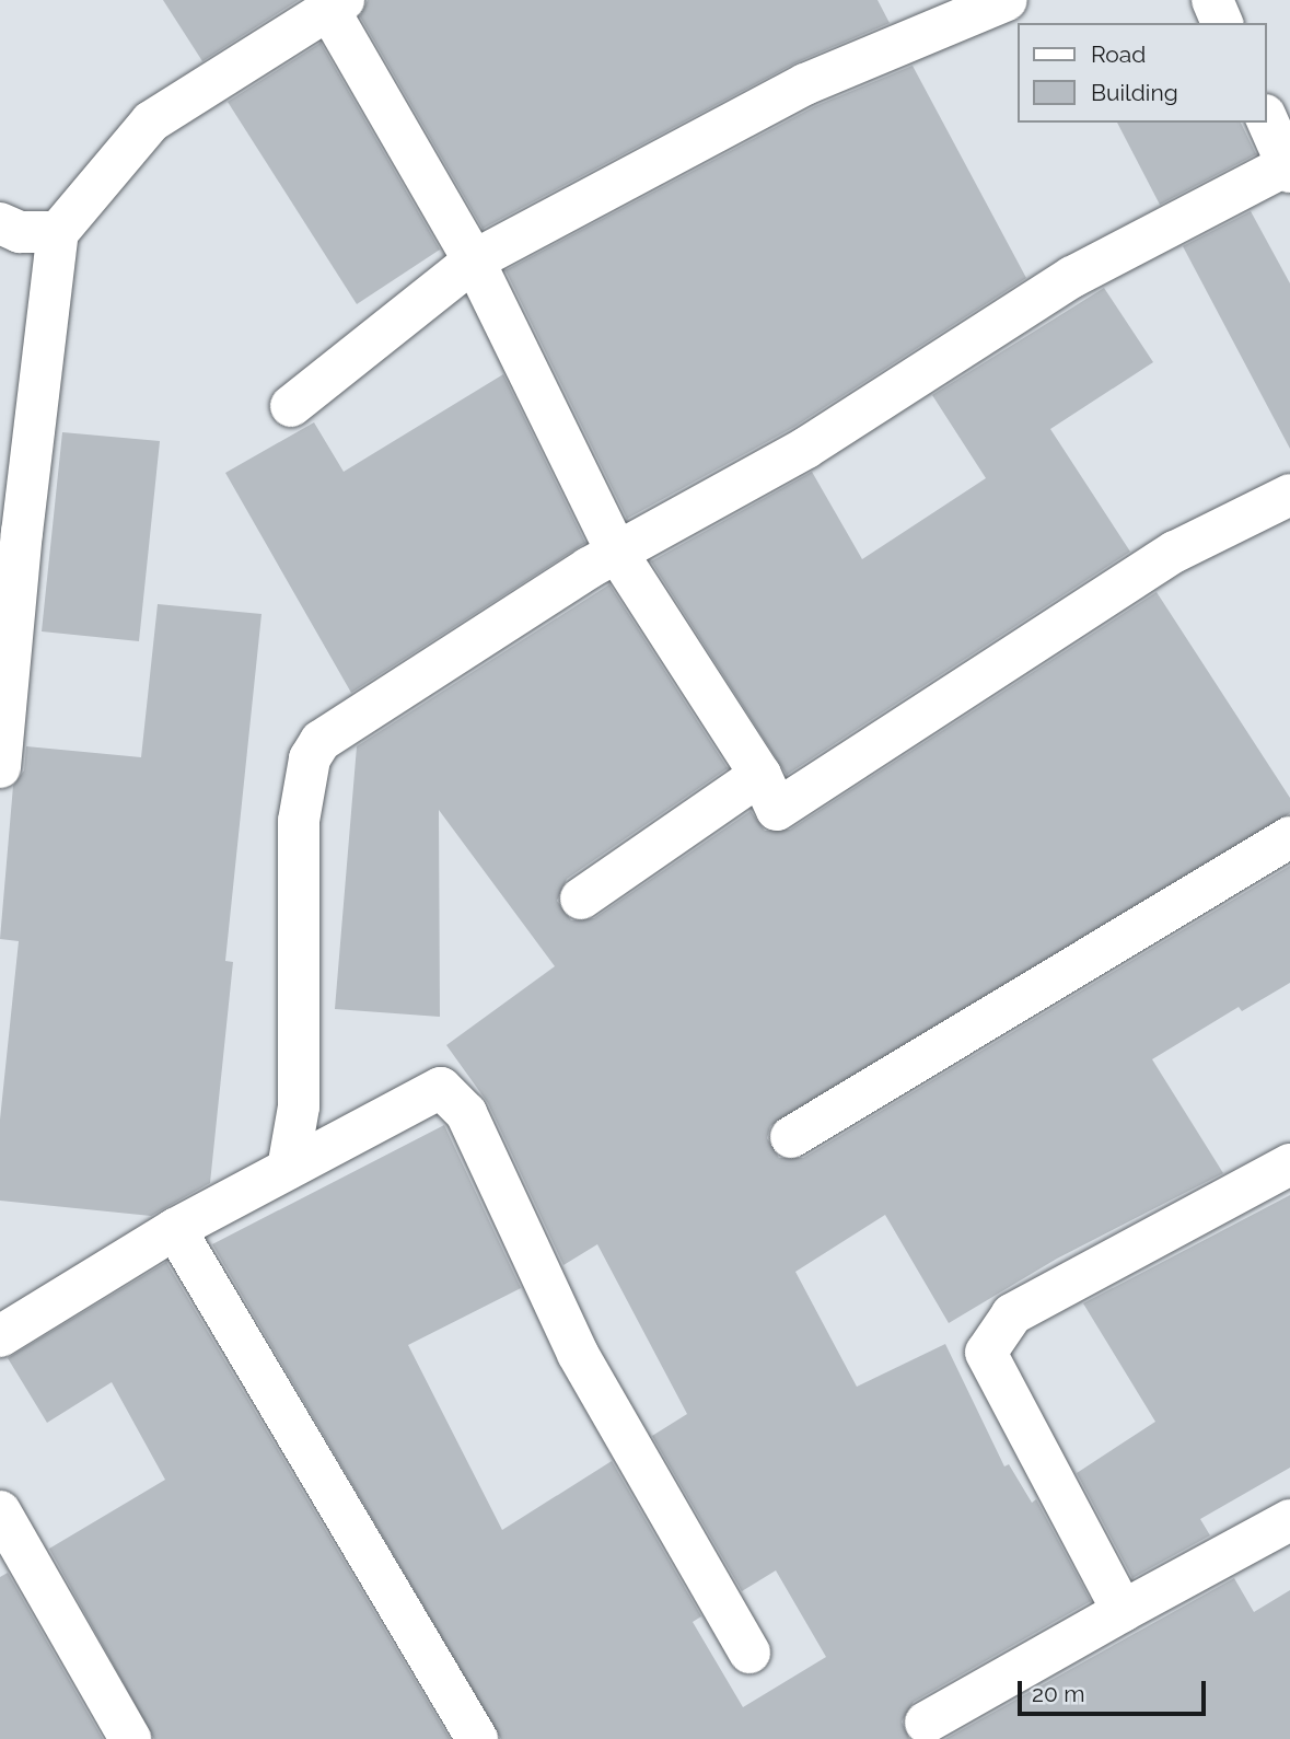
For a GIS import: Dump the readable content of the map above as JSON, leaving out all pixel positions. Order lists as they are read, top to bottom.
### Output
{
  "legend": ["Road", "Building"],
  "scale_bar": "20 m"
}
